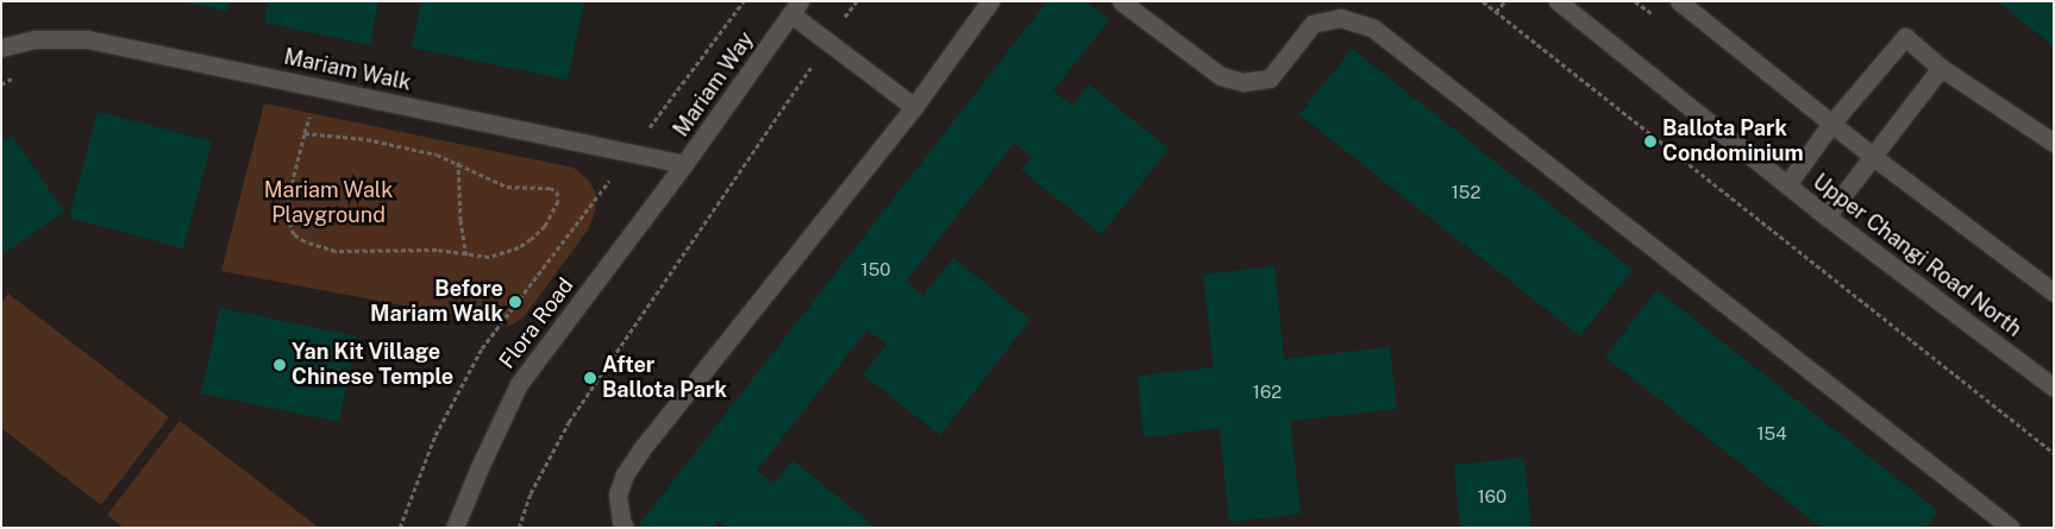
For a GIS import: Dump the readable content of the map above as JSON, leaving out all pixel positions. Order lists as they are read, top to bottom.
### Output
{
  "streets": {
    "street": [
      "Mariam Walk",
      "Mariam Way",
      "Upper Changi Road North",
      "Flora Road"
    ]
  },
  "crossings": [
    ["Mariam Walk", "Mariam Way"],
    ["Mariam Walk", "Flora Road"],
    ["Mariam Way", "Flora Road"]
  ],
  "parks": ["Mariam Walk Playground"],
  "places": [
    "Ballota Park Condominium",
    "Before Mariam Walk",
    "Yan Kit Village Chinese Temple",
    "After Ballota Park"
  ],
  "house_numbers": [
    "152",
    "150",
    "162",
    "154",
    "160"
  ]
}
